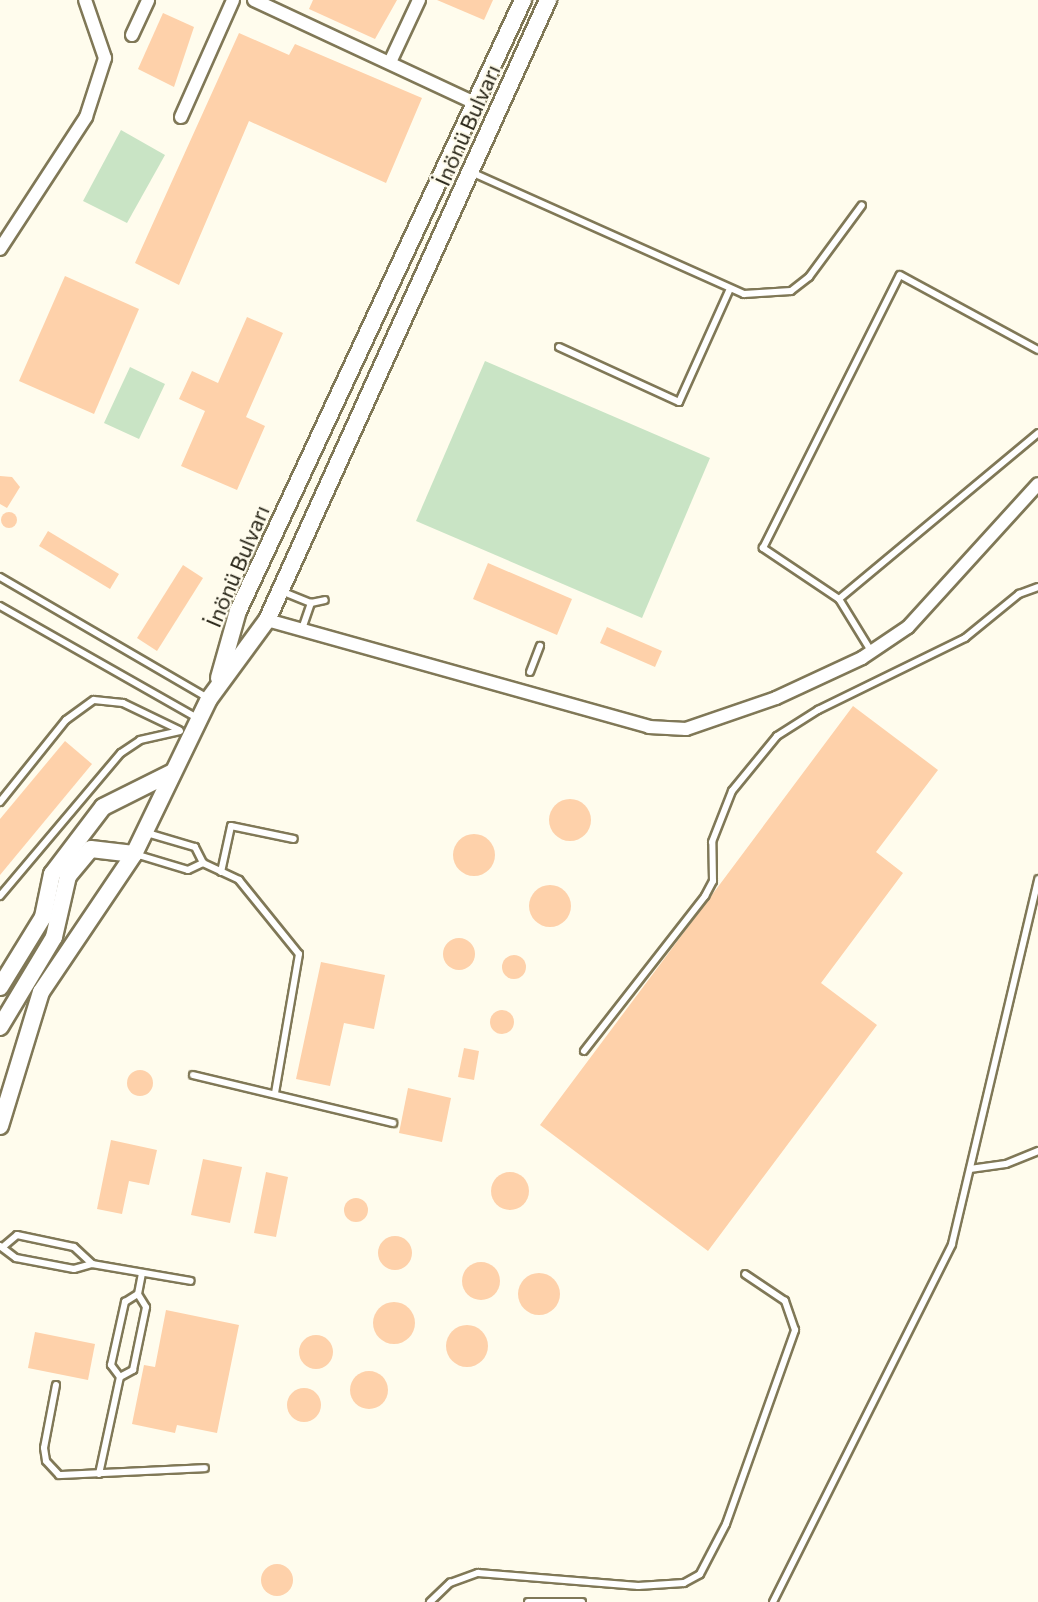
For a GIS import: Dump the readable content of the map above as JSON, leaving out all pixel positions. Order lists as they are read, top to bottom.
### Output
{
  "streets": {
    "street": ["İnönü Bulvarı"]
  }
}
